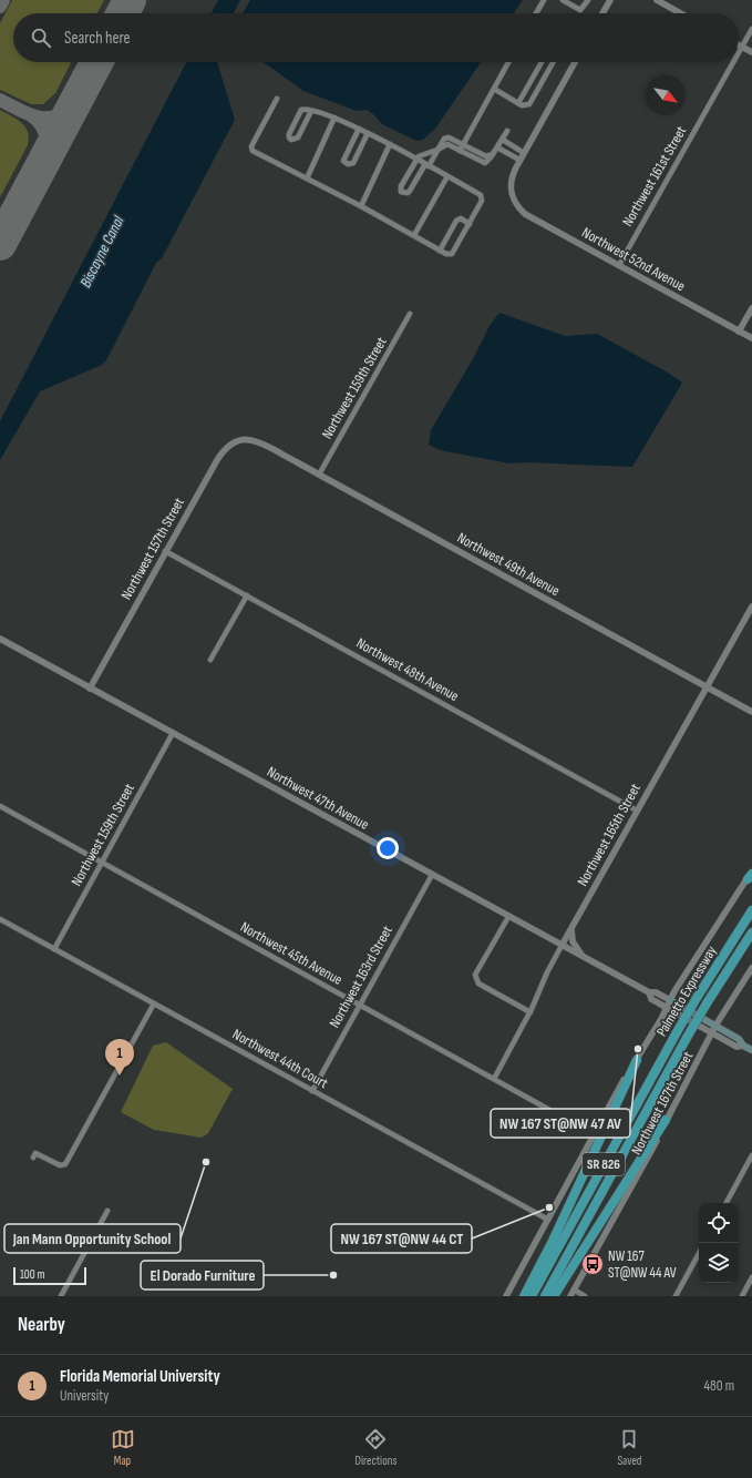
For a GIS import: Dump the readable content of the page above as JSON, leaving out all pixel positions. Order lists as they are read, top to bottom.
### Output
{
  "streets": {
    "highway": ["Palmetto Expressway", "SR 826"],
    "main road": ["Northwest 47th Avenue"],
    "street": [
      "Northwest 161st Street",
      "Northwest 52nd Avenue",
      "Northwest 159th Street",
      "Northwest 157th Street",
      "Northwest 49th Avenue",
      "Northwest 48th Avenue",
      "Northwest 165th Street",
      "Northwest 45th Avenue",
      "Northwest 163rd Street",
      "Northwest 44th Court",
      "Northwest 167th Street"
    ]
  },
  "crossings": [
    ["Northwest 161st Street", "Northwest 52nd Avenue"],
    ["Northwest 159th Street", "Northwest 49th Avenue"],
    ["Northwest 159th Street", "Northwest 47th Avenue"],
    ["Northwest 159th Street", "Northwest 45th Avenue"],
    ["Northwest 159th Street", "Northwest 44th Court"],
    ["Northwest 157th Street", "Northwest 49th Avenue"],
    ["Northwest 157th Street", "Northwest 48th Avenue"],
    ["Northwest 157th Street", "Northwest 47th Avenue"],
    ["Northwest 49th Avenue", "Northwest 165th Street"],
    ["Northwest 48th Avenue", "Northwest 165th Street"],
    ["Northwest 47th Avenue", "Northwest 165th Street"],
    ["Northwest 47th Avenue", "Northwest 163rd Street"],
    ["Northwest 47th Avenue", "Northwest 167th Street"],
    ["Northwest 165th Street", "Northwest 45th Avenue"],
    ["Northwest 45th Avenue", "Northwest 163rd Street"],
    ["Northwest 163rd Street", "Northwest 44th Court"]
  ],
  "water": ["Biscayne Canal"],
  "places": {
    "other": [
      "NW 167 ST@NW 47 AV",
      "Jan Mann Opportunity School",
      "NW 167 ST@NW 44 CT",
      "El Dorado Furniture"
    ],
    "bus stop": ["NW 167 ST@NW 44 AV"]
  },
  "scale_bar": "100 m",
  "north": "bottom right",
  "page": {
    "search": "Search here",
    "pins": "1",
    "scale": "100 m",
    "heading": "Nearby",
    "list": [
      {
        "mark": "1",
        "name": "Florida Memorial University",
        "note": "University",
        "value": "480 m"
      }
    ],
    "nav": ["Map", "Directions", "Saved"]
  }
}
